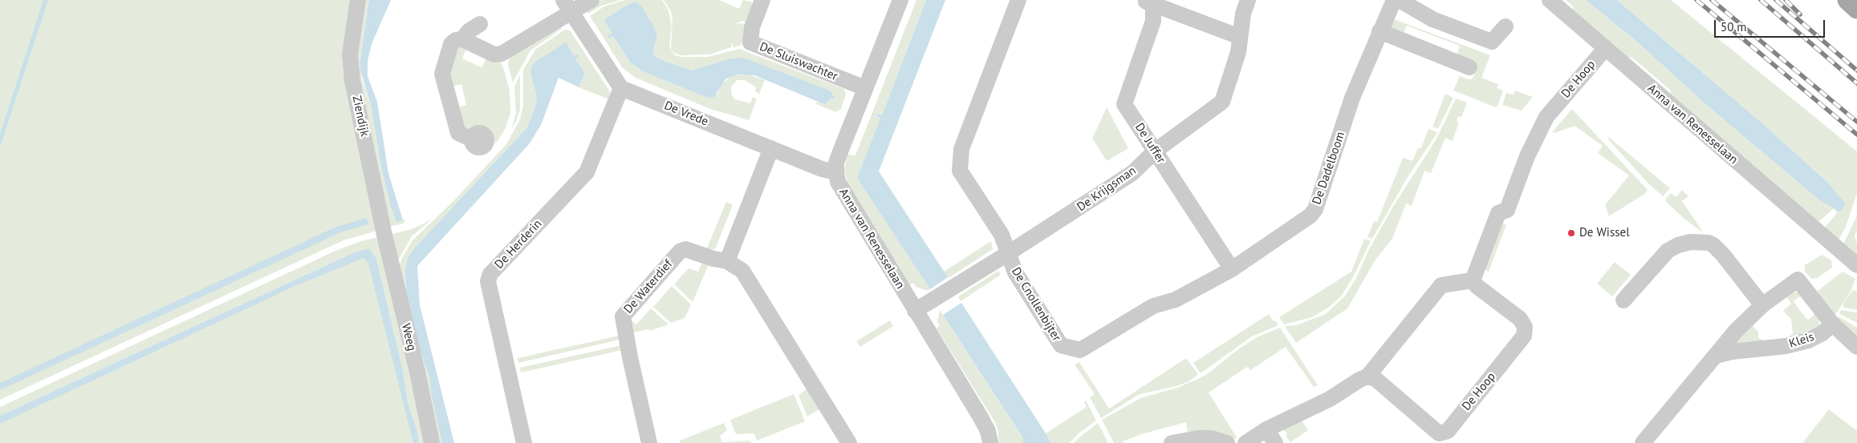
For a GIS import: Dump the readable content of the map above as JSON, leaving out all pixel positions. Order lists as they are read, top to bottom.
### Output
{
  "streets": {
    "street": [
      "De Sluiswachter",
      "De Hoop",
      "De Vrede",
      "Ziendijk",
      "Anna van Renesselaan",
      "De Juffer",
      "De Dadelboom",
      "De Krijgsman",
      "De Herderin",
      "De Waterdief",
      "De Cnollenbijter",
      "Weeg",
      "Kleis"
    ]
  },
  "crossings": [
    ["De Hoop", "Anna van Renesselaan"],
    ["De Vrede", "Anna van Renesselaan"],
    ["De Vrede", "De Herderin"],
    ["Ziendijk", "Weeg"],
    ["Anna van Renesselaan", "De Krijgsman"],
    ["De Juffer", "De Dadelboom"],
    ["De Juffer", "De Krijgsman"],
    ["De Juffer", "De Cnollenbijter"],
    ["De Dadelboom", "De Cnollenbijter"],
    ["De Krijgsman", "De Cnollenbijter"]
  ],
  "places": ["De Wissel"],
  "scale_bar": "50 m"
}
